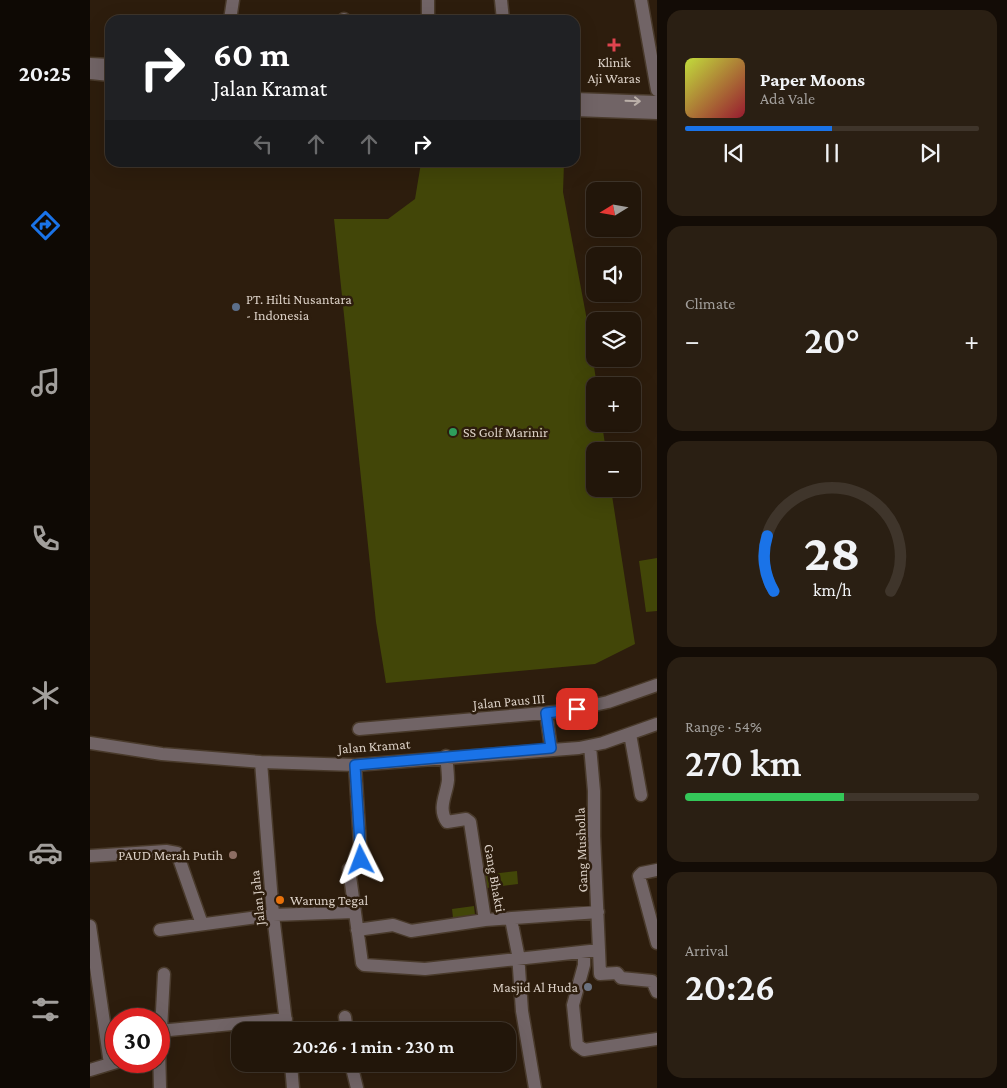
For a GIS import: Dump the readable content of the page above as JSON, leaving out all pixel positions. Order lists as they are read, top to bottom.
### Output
{
  "streets": {
    "street": [
      "Jalan Paus III",
      "Jalan Kramat",
      "Gang Musholla",
      "Gang Bhakti",
      "Jalan Jaha"
    ]
  },
  "crossings": [
    ["Jalan Kramat", "Gang Musholla"],
    ["Jalan Kramat", "Gang Bhakti"],
    ["Jalan Kramat", "Jalan Jaha"],
    ["Gang Musholla", "Gang Bhakti"]
  ],
  "places": {
    "health": ["Klinik Aji Waras"],
    "other": [
      "PT. Hilti Nusantara - Indonesia",
      "SS Golf Marinir",
      "PAUD Merah Putih",
      "Warung Tegal",
      "Masjid Al Huda"
    ]
  },
  "north": "left",
  "page": {
    "tabs": "20:25",
    "turn": ["60 m", "Jalan Kramat"],
    "song": ["Paper Moons", "Ada Vale"],
    "map_buttons": ["+", "−"],
    "tile": [
      "Climate",
      ["Range · 54%", "270 km"],
      ["Arrival", "20:26"]
    ],
    "heat": ["−", "20°", "+"],
    "limit": "30",
    "trip": "20:26 · 1 min · 230 m",
    "gauge": ["28", "km/h"]
  }
}
